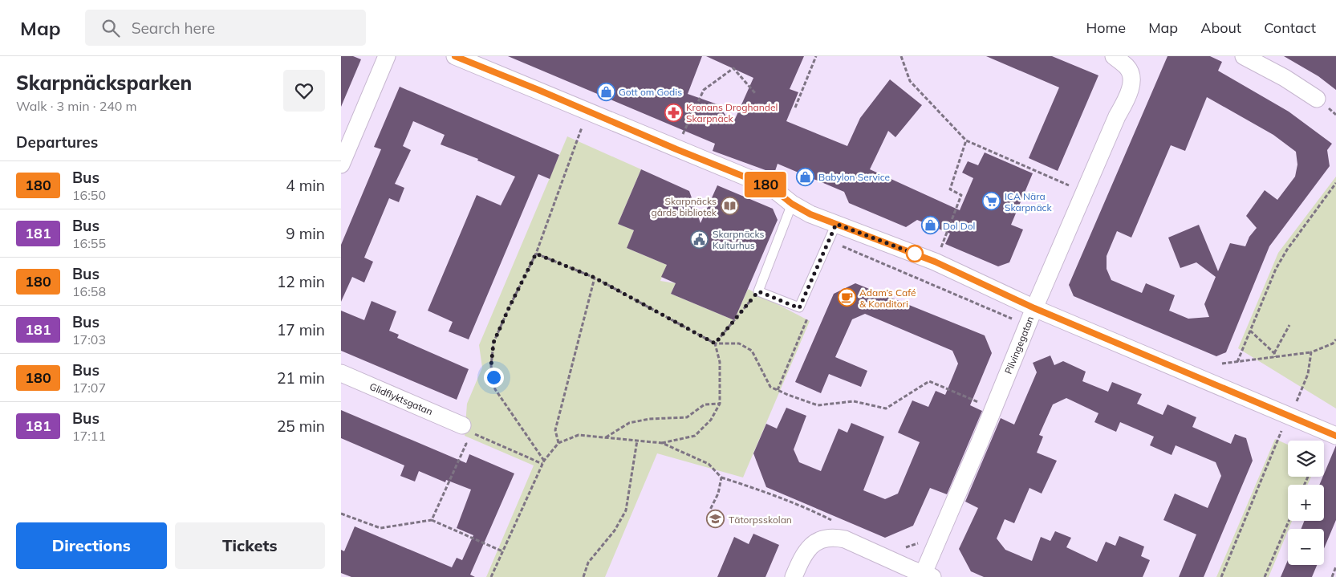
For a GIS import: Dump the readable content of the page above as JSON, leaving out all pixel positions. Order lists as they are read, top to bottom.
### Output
{
  "streets": {
    "street": ["Pilvingegatan", "Glidflyktsgatan"]
  },
  "places": {
    "shop": ["Gott om Godis", "Babylon Service", "Dol Dol"],
    "pharmacy": ["Kronans Droghandel Skarpnäck"],
    "supermarket": ["ICA Nära Skarpnäck"],
    "library": ["Skarpnäcks gårds bibliotek"],
    "public building": ["Skarpnäcks Kulturhus"],
    "cafe": ["Adam’s Café & Konditori"],
    "school or university": ["Tätorpsskolan"]
  },
  "lines": ["bus line 180"],
  "page": {
    "header": "Map",
    "search": "Search here",
    "nav": [
      "Home",
      "Map",
      "About",
      "Contact"
    ],
    "heading": [
      ["Skarpnäcksparken", "Walk · 3 min · 240 m"],
      "Departures"
    ],
    "on_map": "180",
    "list": [
      {
        "mark": "180",
        "name": "Bus",
        "note": "16:50",
        "value": "4 min"
      },
      {
        "mark": "181",
        "name": "Bus",
        "note": "16:55",
        "value": "9 min"
      },
      {
        "mark": "180",
        "name": "Bus",
        "note": "16:58",
        "value": "12 min"
      },
      {
        "mark": "181",
        "name": "Bus",
        "note": "17:03",
        "value": "17 min"
      },
      {
        "mark": "180",
        "name": "Bus",
        "note": "17:07",
        "value": "21 min"
      },
      {
        "mark": "181",
        "name": "Bus",
        "note": "17:11",
        "value": "25 min"
      }
    ],
    "map_buttons": ["+", "−"],
    "buttons": ["Directions", "Tickets"]
  }
}
